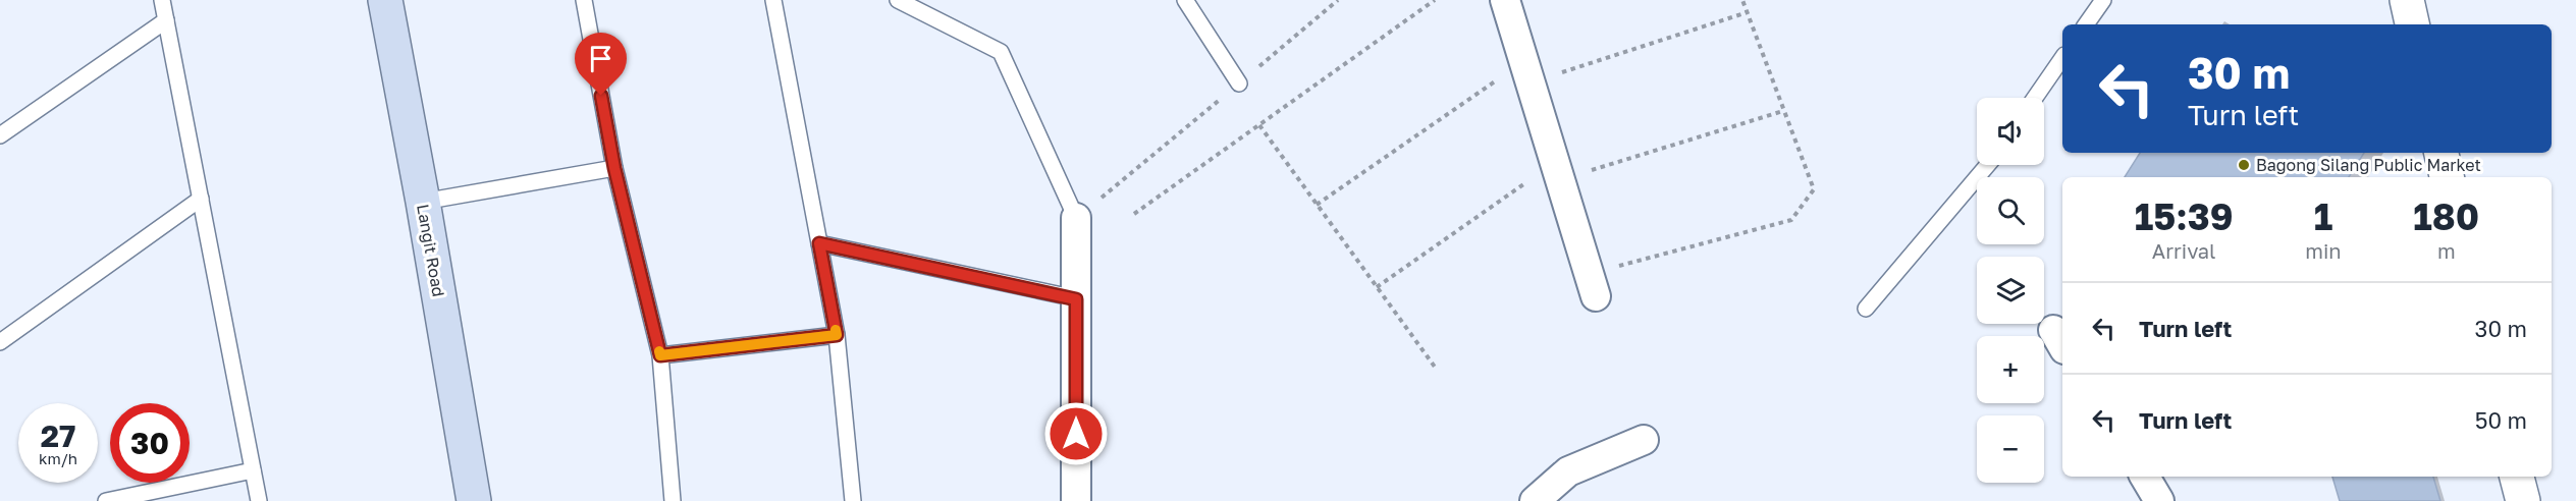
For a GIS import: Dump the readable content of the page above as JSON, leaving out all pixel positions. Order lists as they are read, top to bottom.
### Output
{
  "streets": {
    "main road": ["Langit Road"]
  },
  "places": ["Bagong Silang Public Market"],
  "page": {
    "turn": ["30 m", "Turn left"],
    "map_buttons": ["+", "−"],
    "eta": [
      "15:39",
      "Arrival",
      "1",
      "min",
      "180",
      "m"
    ],
    "list": [
      {
        "name": "Turn left",
        "value": "30 m"
      },
      {
        "name": "Turn left",
        "value": "50 m"
      }
    ],
    "speed": "27 km/h",
    "limit": "30"
  }
}
